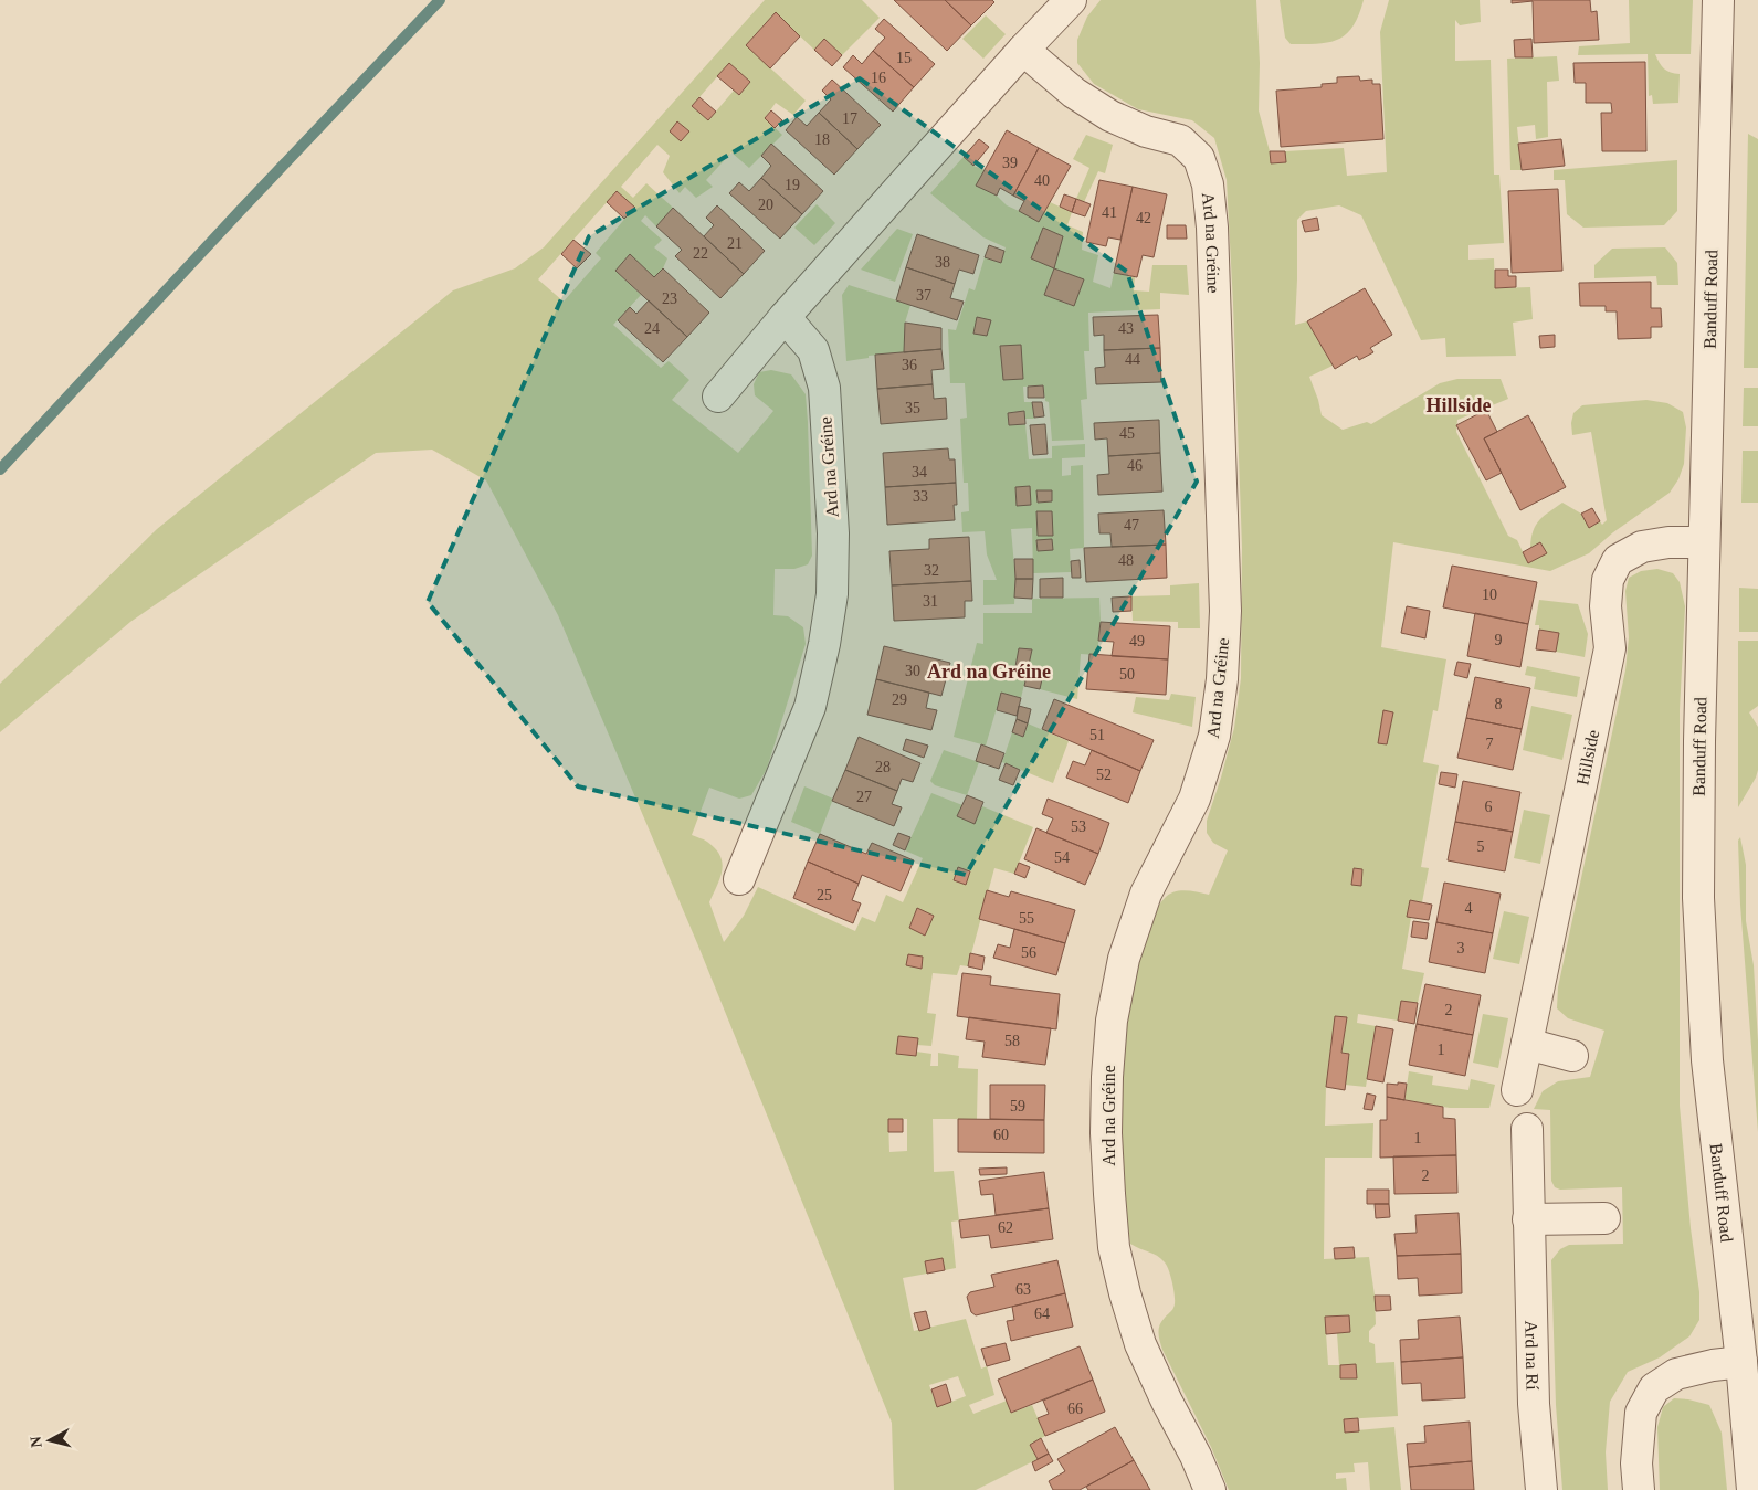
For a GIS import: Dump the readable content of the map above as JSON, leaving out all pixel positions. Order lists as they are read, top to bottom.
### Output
{
  "streets": {
    "street": [
      "Ard na Gréine",
      "Banduff Road",
      "Hillside",
      "Ard na Rí"
    ]
  },
  "crossings": [
    ["Banduff Road", "Hillside"]
  ],
  "districts": ["Hillside", "Ard na Gréine"],
  "house_numbers": [
    "15",
    "16",
    "17",
    "18",
    "39",
    "40",
    "19",
    "20",
    "41",
    "42",
    "21",
    "22",
    "38",
    "37",
    "23",
    "24",
    "43",
    "44",
    "36",
    "35",
    "45",
    "46",
    "34",
    "33",
    "47",
    "48",
    "32",
    "10",
    "31",
    "9",
    "49",
    "30",
    "50",
    "29",
    "8",
    "51",
    "7",
    "28",
    "52",
    "27",
    "6",
    "53",
    "5",
    "54",
    "25",
    "4",
    "55",
    "3",
    "56",
    "2",
    "58",
    "1",
    "59",
    "60",
    "1",
    "2",
    "62",
    "63",
    "64",
    "66"
  ],
  "north": "left"
}
